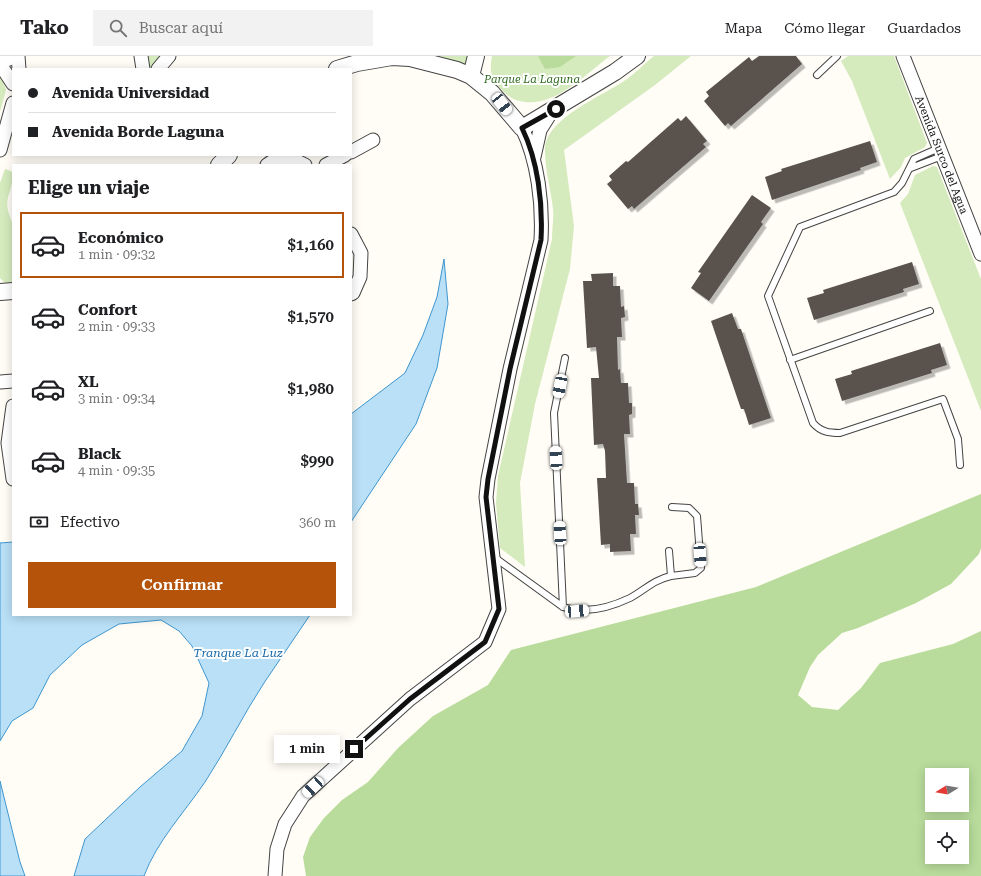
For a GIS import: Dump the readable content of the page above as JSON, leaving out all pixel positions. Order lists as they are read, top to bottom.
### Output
{
  "streets": {
    "street": ["Avenida Surco del Agua"]
  },
  "water": ["Tranque La Luz"],
  "parks": ["Parque La Laguna"],
  "north": "left",
  "page": {
    "header": "Tako",
    "search": "Buscar aquí",
    "nav": ["Mapa", "Cómo llegar", "Guardados"],
    "banner": ["Avenida Universidad", "Avenida Borde Laguna"],
    "heading": "Elige un viaje",
    "list": [
      {
        "name": "Económico",
        "note": "1 min · 09:32",
        "value": "$1,160"
      },
      {
        "name": "Confort",
        "note": "2 min · 09:33",
        "value": "$1,570"
      },
      {
        "name": "XL",
        "note": "3 min · 09:34",
        "value": "$1,980"
      },
      {
        "name": "Black",
        "note": "4 min · 09:35",
        "value": "$990"
      }
    ],
    "pay": ["Efectivo", "360 m"],
    "buttons": "Confirmar",
    "bubble": "1 min"
  }
}
